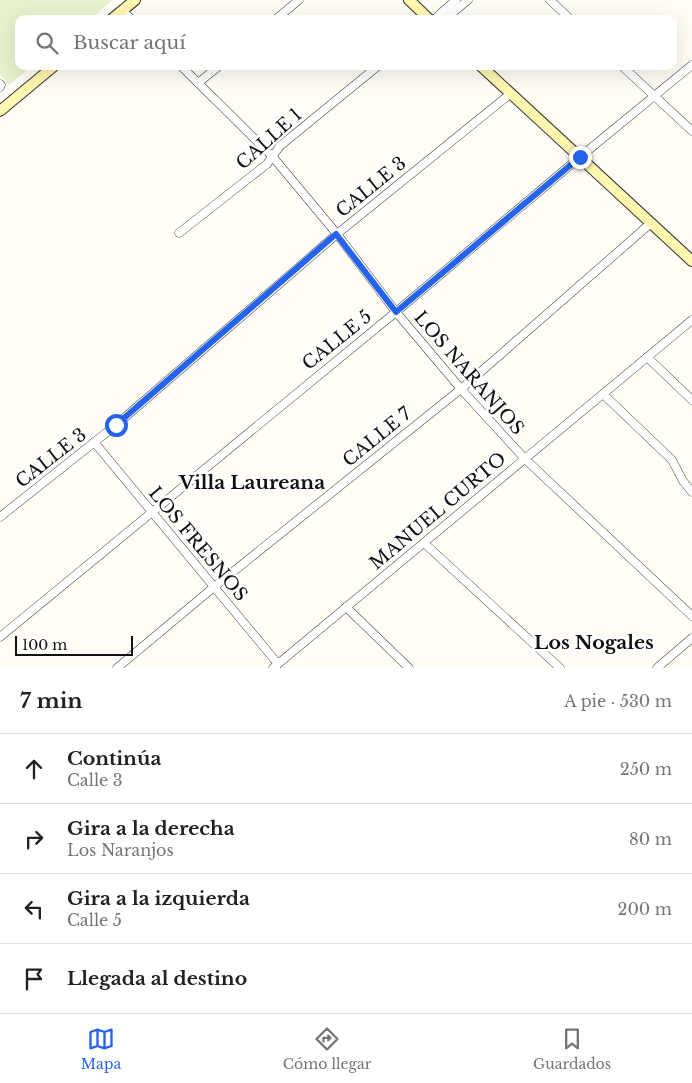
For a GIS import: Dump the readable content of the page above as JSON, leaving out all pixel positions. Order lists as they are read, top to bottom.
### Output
{
  "streets": {
    "street": [
      "CALLE 1",
      "CALLE 3",
      "CALLE 5",
      "LOS NARANJOS",
      "CALLE 7",
      "MANUEL CURTO",
      "LOS FRESNOS"
    ]
  },
  "crossings": [
    ["CALLE 1", "LOS NARANJOS"],
    ["CALLE 3", "LOS NARANJOS"],
    ["CALLE 3", "LOS FRESNOS"],
    ["CALLE 5", "LOS NARANJOS"],
    ["CALLE 5", "LOS FRESNOS"],
    ["LOS NARANJOS", "CALLE 7"],
    ["LOS NARANJOS", "MANUEL CURTO"],
    ["CALLE 7", "LOS FRESNOS"],
    ["MANUEL CURTO", "LOS FRESNOS"]
  ],
  "districts": ["Villa Laureana", "Los Nogales"],
  "scale_bar": "100 m",
  "page": {
    "search": "Buscar aquí",
    "scale": "100 m",
    "heading": ["7 min", "A pie · 530 m"],
    "list": [
      ["Continúa", "Calle 3", "250 m"],
      ["Gira a la derecha", "Los Naranjos", "80 m"],
      ["Gira a la izquierda", "Calle 5", "200 m"],
      "Llegada al destino"
    ],
    "nav": ["Mapa", "Cómo llegar", "Guardados"]
  }
}
